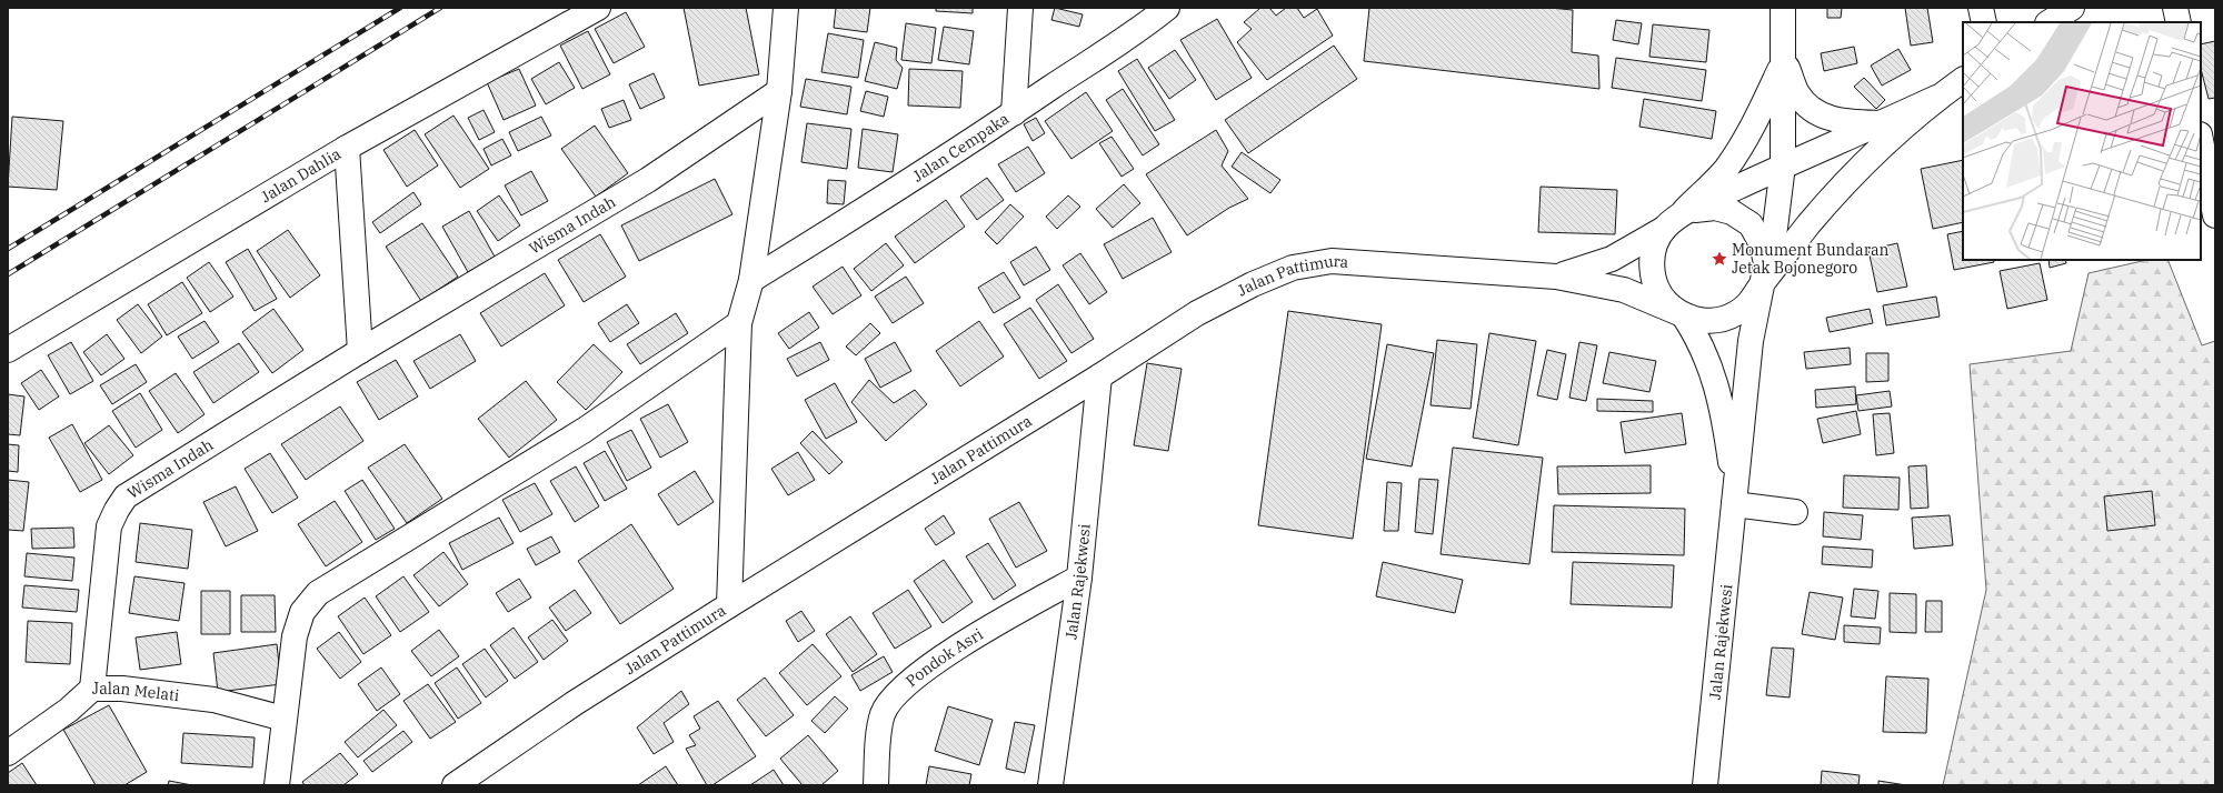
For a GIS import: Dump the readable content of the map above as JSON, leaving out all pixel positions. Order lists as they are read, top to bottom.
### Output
{
  "streets": {
    "main road": [
      "Jalan Cempaka",
      "Jalan Dahlia",
      "Wisma Indah",
      "Jalan Pattimura",
      "Jalan Rajekwesi",
      "Pondok Asri",
      "Jalan Melati"
    ]
  },
  "crossings": [
    ["Wisma Indah", "Jalan Melati"],
    ["Jalan Pattimura", "Jalan Rajekwesi"],
    ["Jalan Rajekwesi", "Pondok Asri"]
  ],
  "places": {
    "place": ["Monument Bundaran Jetak Bojonegoro"]
  }
}
